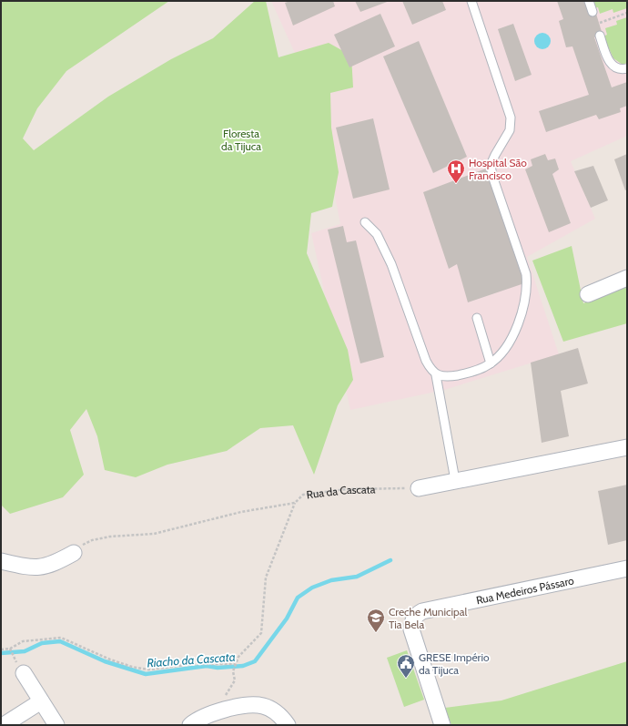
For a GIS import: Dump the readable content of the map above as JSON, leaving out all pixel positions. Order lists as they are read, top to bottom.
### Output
{
  "streets": {
    "street": ["Rua Medeiros Pássaro"],
    "path": ["Rua da Cascata"]
  },
  "water": ["Riacho da Cascata"],
  "parks": ["Floresta da Tijuca"],
  "places": {
    "hospital": ["Hospital São Francisco"],
    "school or university": ["Creche Municipal Tia Bela"],
    "public building": ["GRESE Império da Tijuca"]
  }
}
